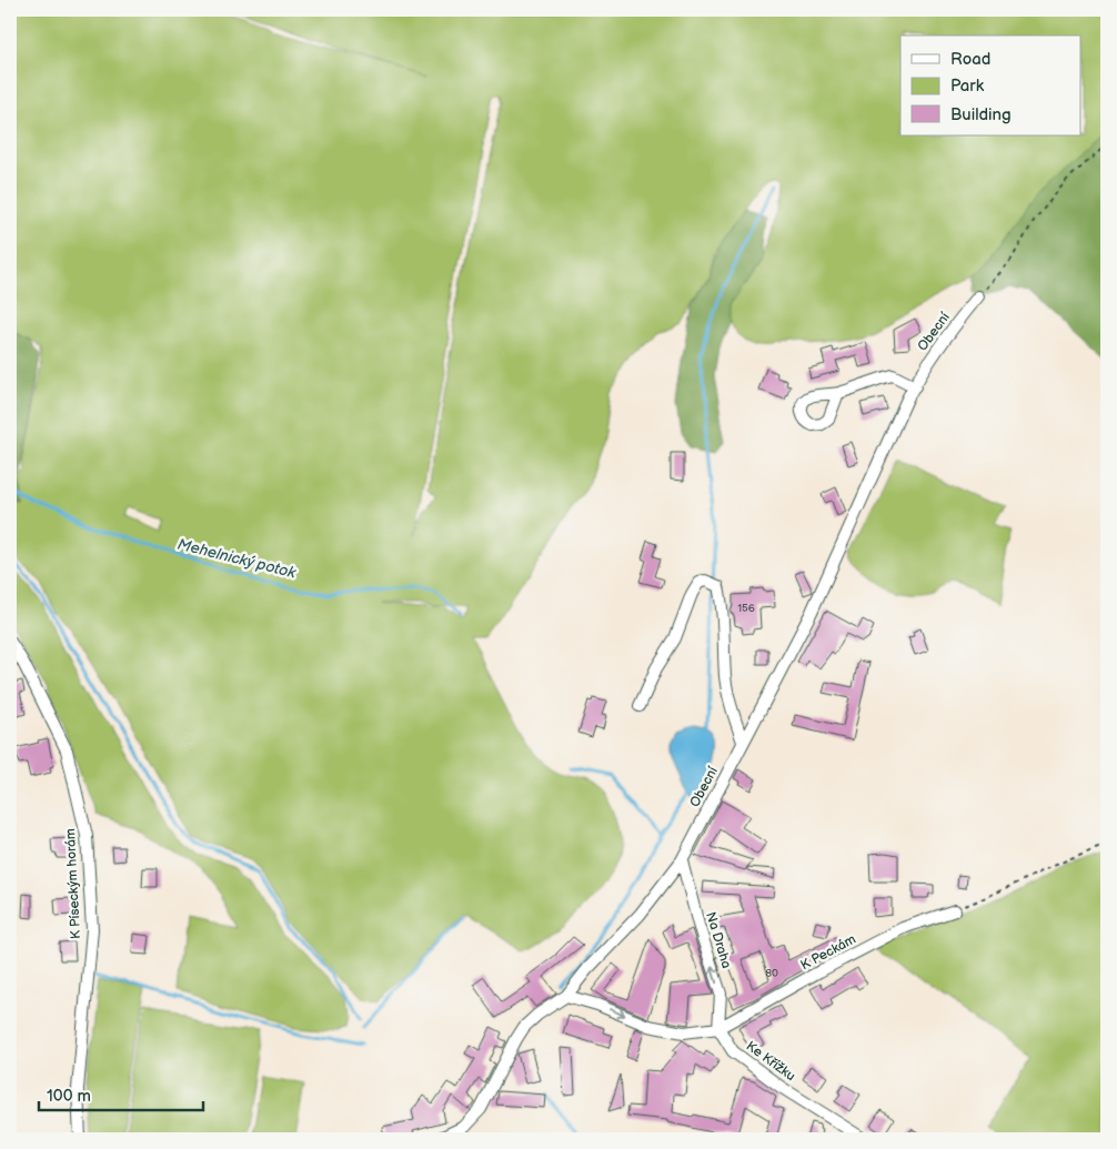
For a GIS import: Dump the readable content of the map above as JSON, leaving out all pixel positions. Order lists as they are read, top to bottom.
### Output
{
  "streets": {
    "street": [
      "Obecní",
      "K Píseckým horám",
      "Na Draha",
      "K Peckám",
      "Ke Křížku"
    ]
  },
  "crossings": [
    ["Obecní", "Na Draha"],
    ["Na Draha", "K Peckám"],
    ["Na Draha", "Ke Křížku"],
    ["K Peckám", "Ke Křížku"]
  ],
  "one_way": ["Na Draha"],
  "water": ["Mehelnický potok"],
  "house_numbers": ["156", "80"],
  "legend": ["Road", "Park", "Building"],
  "scale_bar": "100 m"
}
